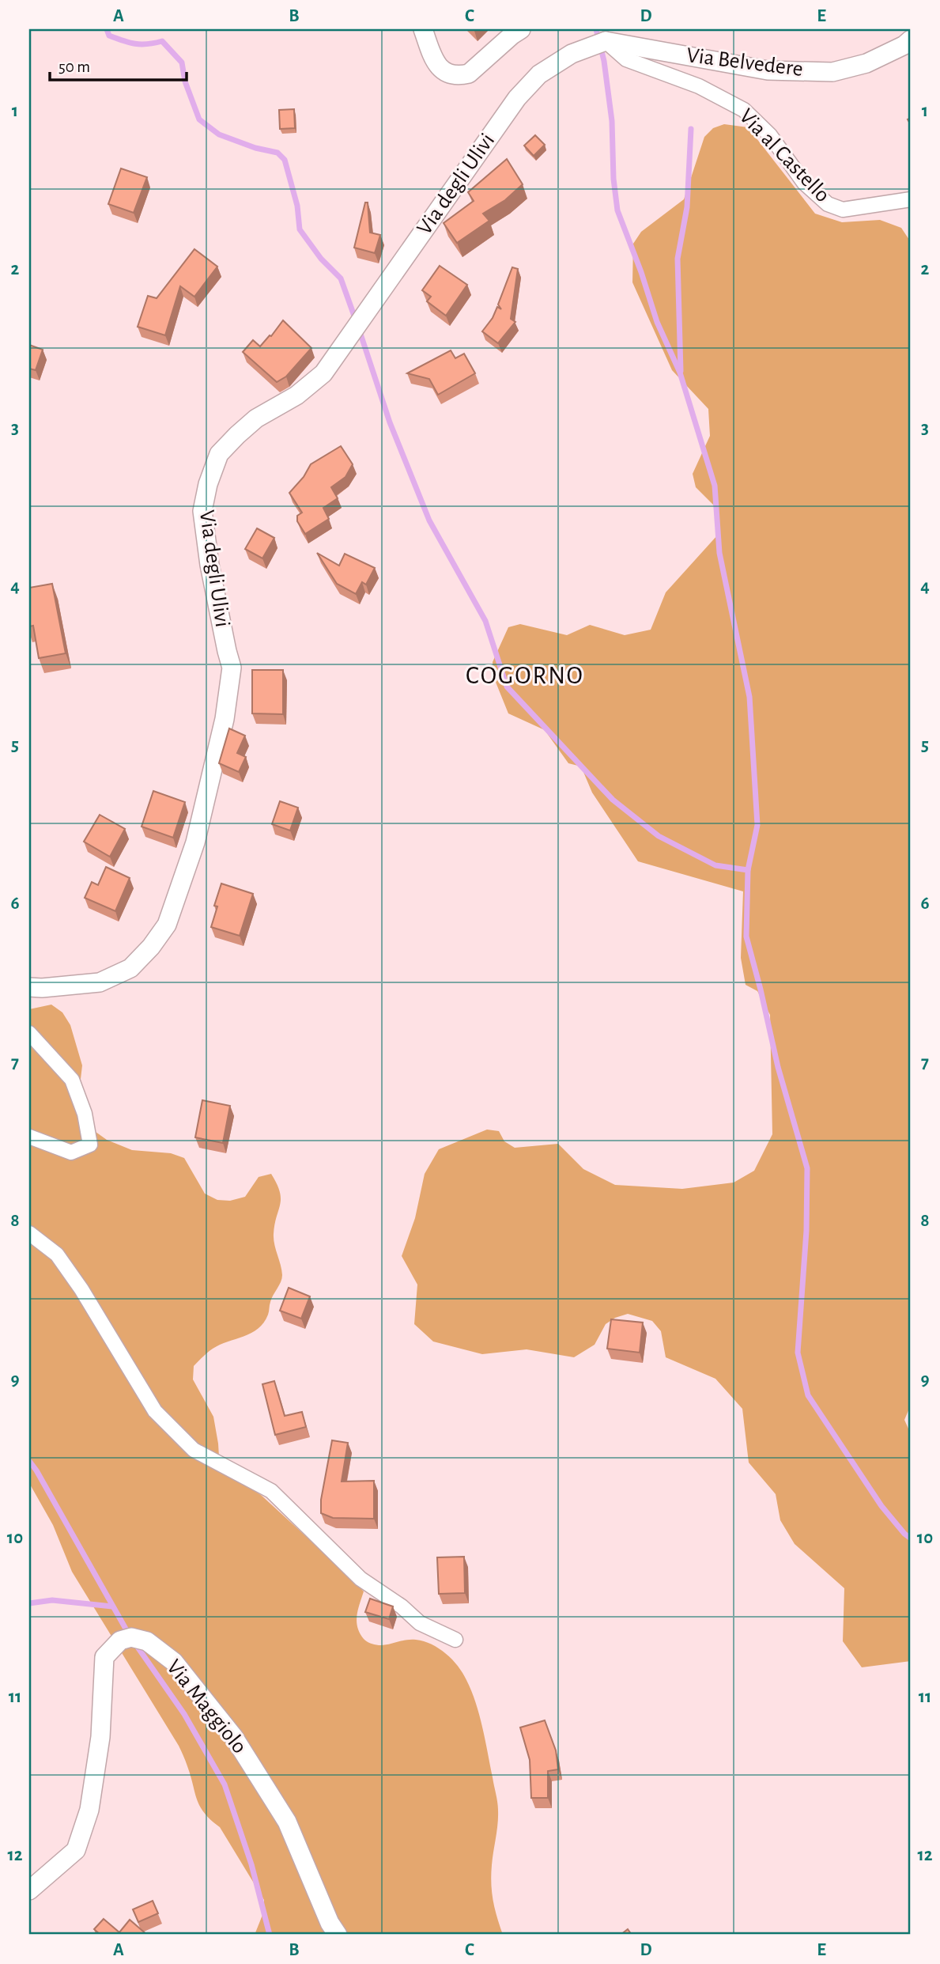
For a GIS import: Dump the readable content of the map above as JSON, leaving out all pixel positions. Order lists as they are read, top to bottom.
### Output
{
  "streets": {
    "street": [
      "Via Belvedere",
      "Via al Castello",
      "Via degli Ulivi",
      "Via Maggiolo"
    ]
  },
  "crossings": [
    ["Via Belvedere", "Via al Castello"],
    ["Via Belvedere", "Via degli Ulivi"],
    ["Via al Castello", "Via degli Ulivi"]
  ],
  "districts": ["COGORNO"],
  "scale_bar": "50 m",
  "grid": {
    "columns": [
      "A",
      "B",
      "C",
      "D",
      "E"
    ],
    "rows": [
      "1",
      "2",
      "3",
      "4",
      "5",
      "6",
      "7",
      "8",
      "9",
      "10",
      "11",
      "12"
    ]
  }
}
